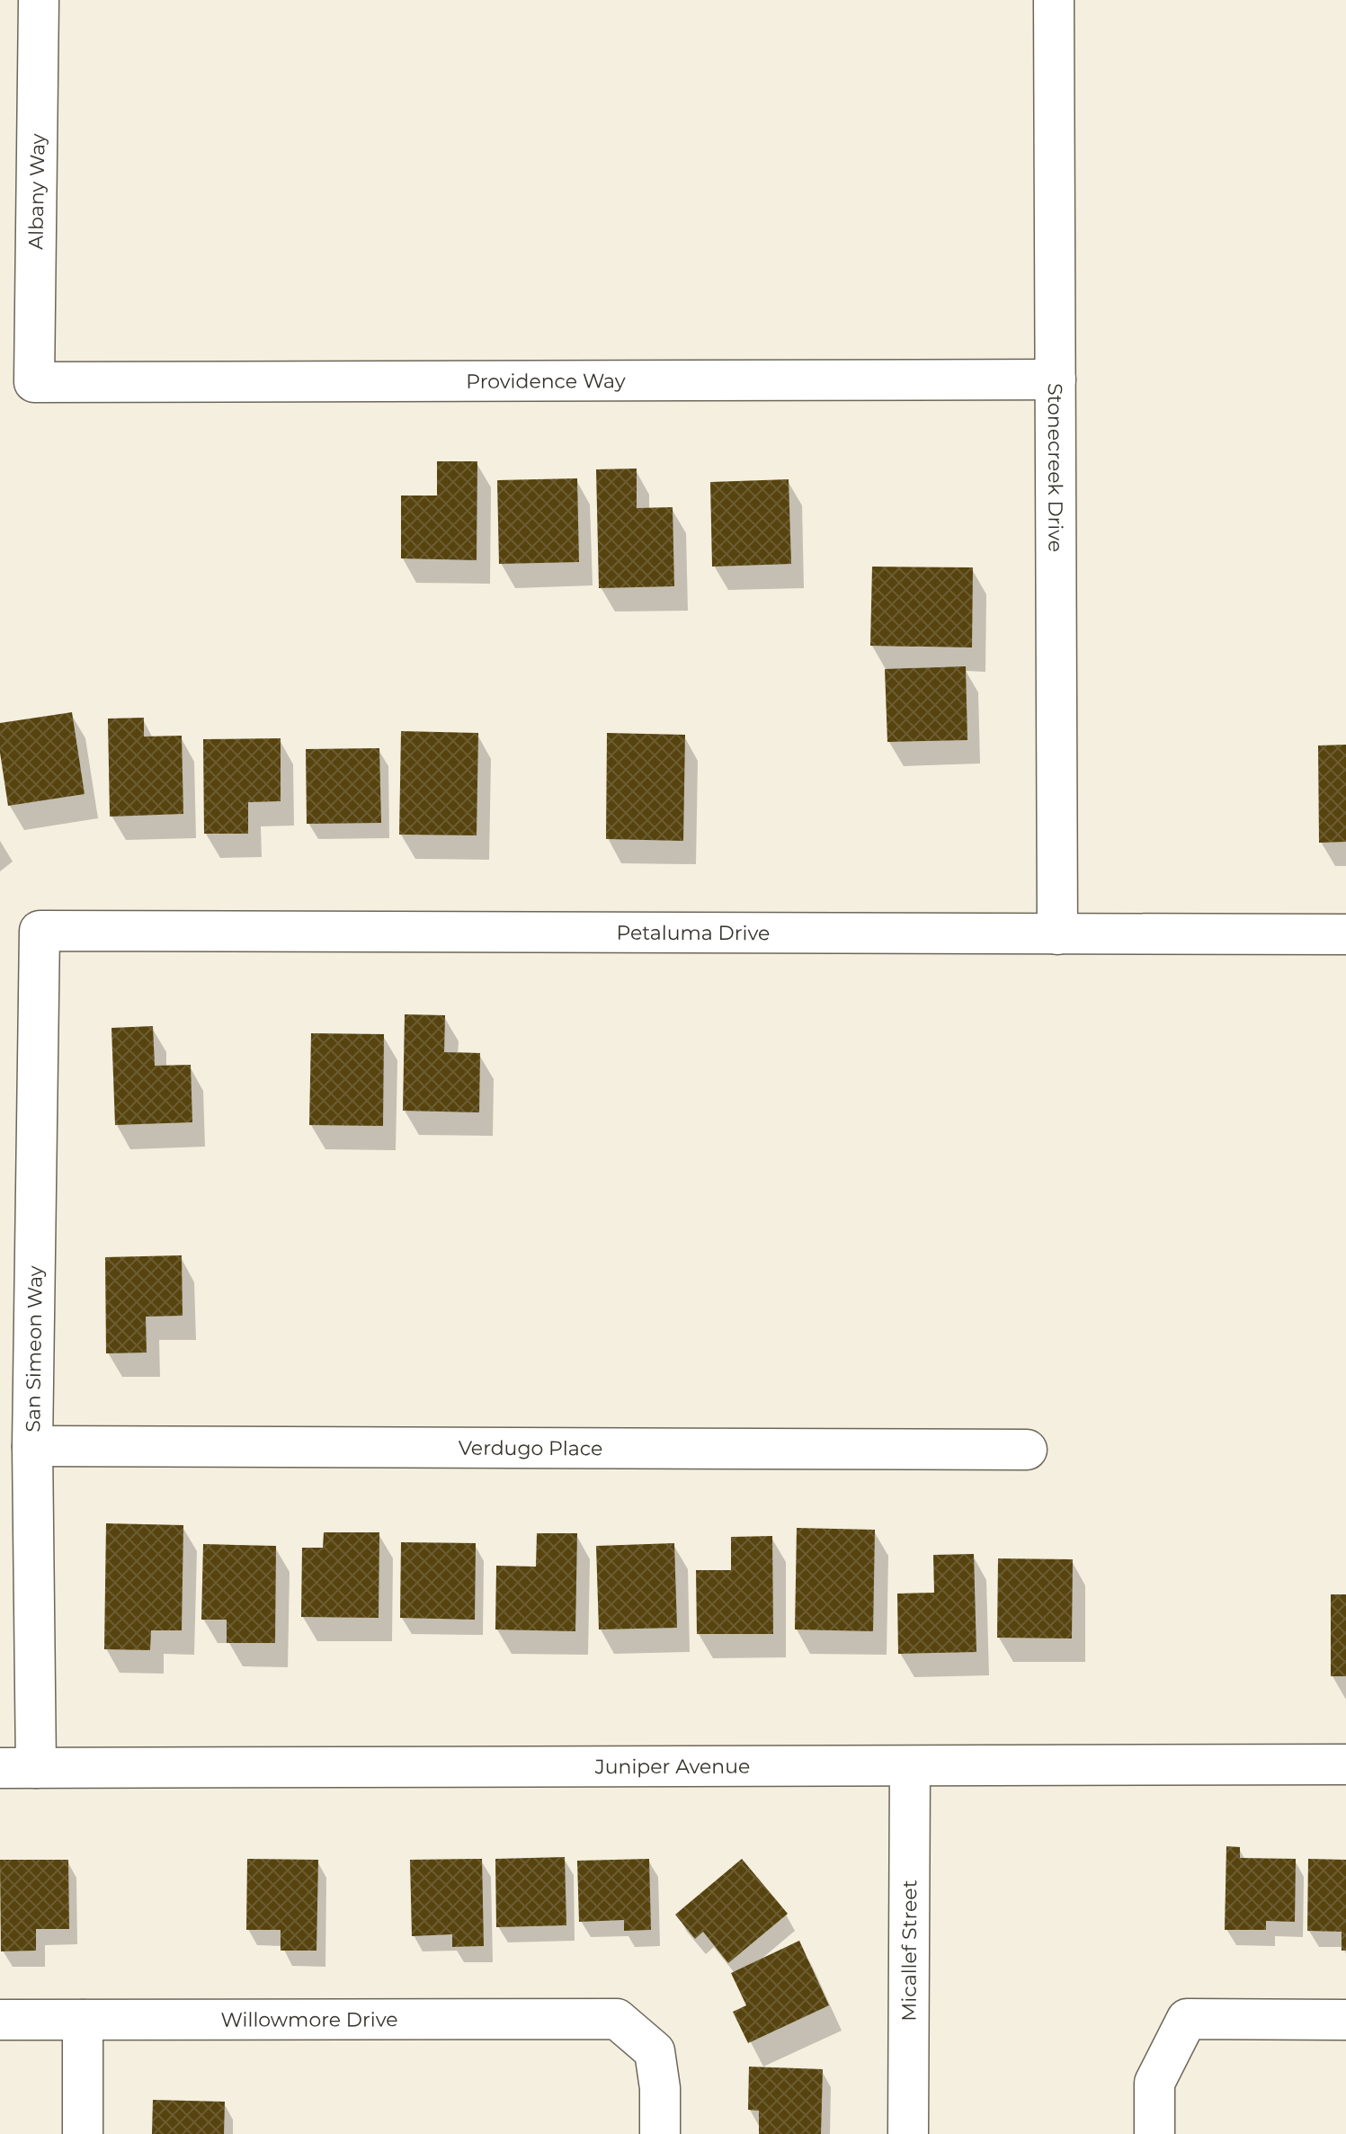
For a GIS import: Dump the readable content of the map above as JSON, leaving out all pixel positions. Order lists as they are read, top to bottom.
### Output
{
  "streets": {
    "street": [
      "Albany Way",
      "Providence Way",
      "Stonecreek Drive",
      "Petaluma Drive",
      "San Simeon Way",
      "Verdugo Place",
      "Juniper Avenue",
      "Micallef Street",
      "Willowmore Drive"
    ]
  },
  "crossings": [
    ["Albany Way", "Providence Way"],
    ["Providence Way", "Stonecreek Drive"],
    ["Stonecreek Drive", "Petaluma Drive"],
    ["Petaluma Drive", "San Simeon Way"],
    ["San Simeon Way", "Verdugo Place"],
    ["San Simeon Way", "Juniper Avenue"],
    ["Juniper Avenue", "Micallef Street"]
  ]
}
